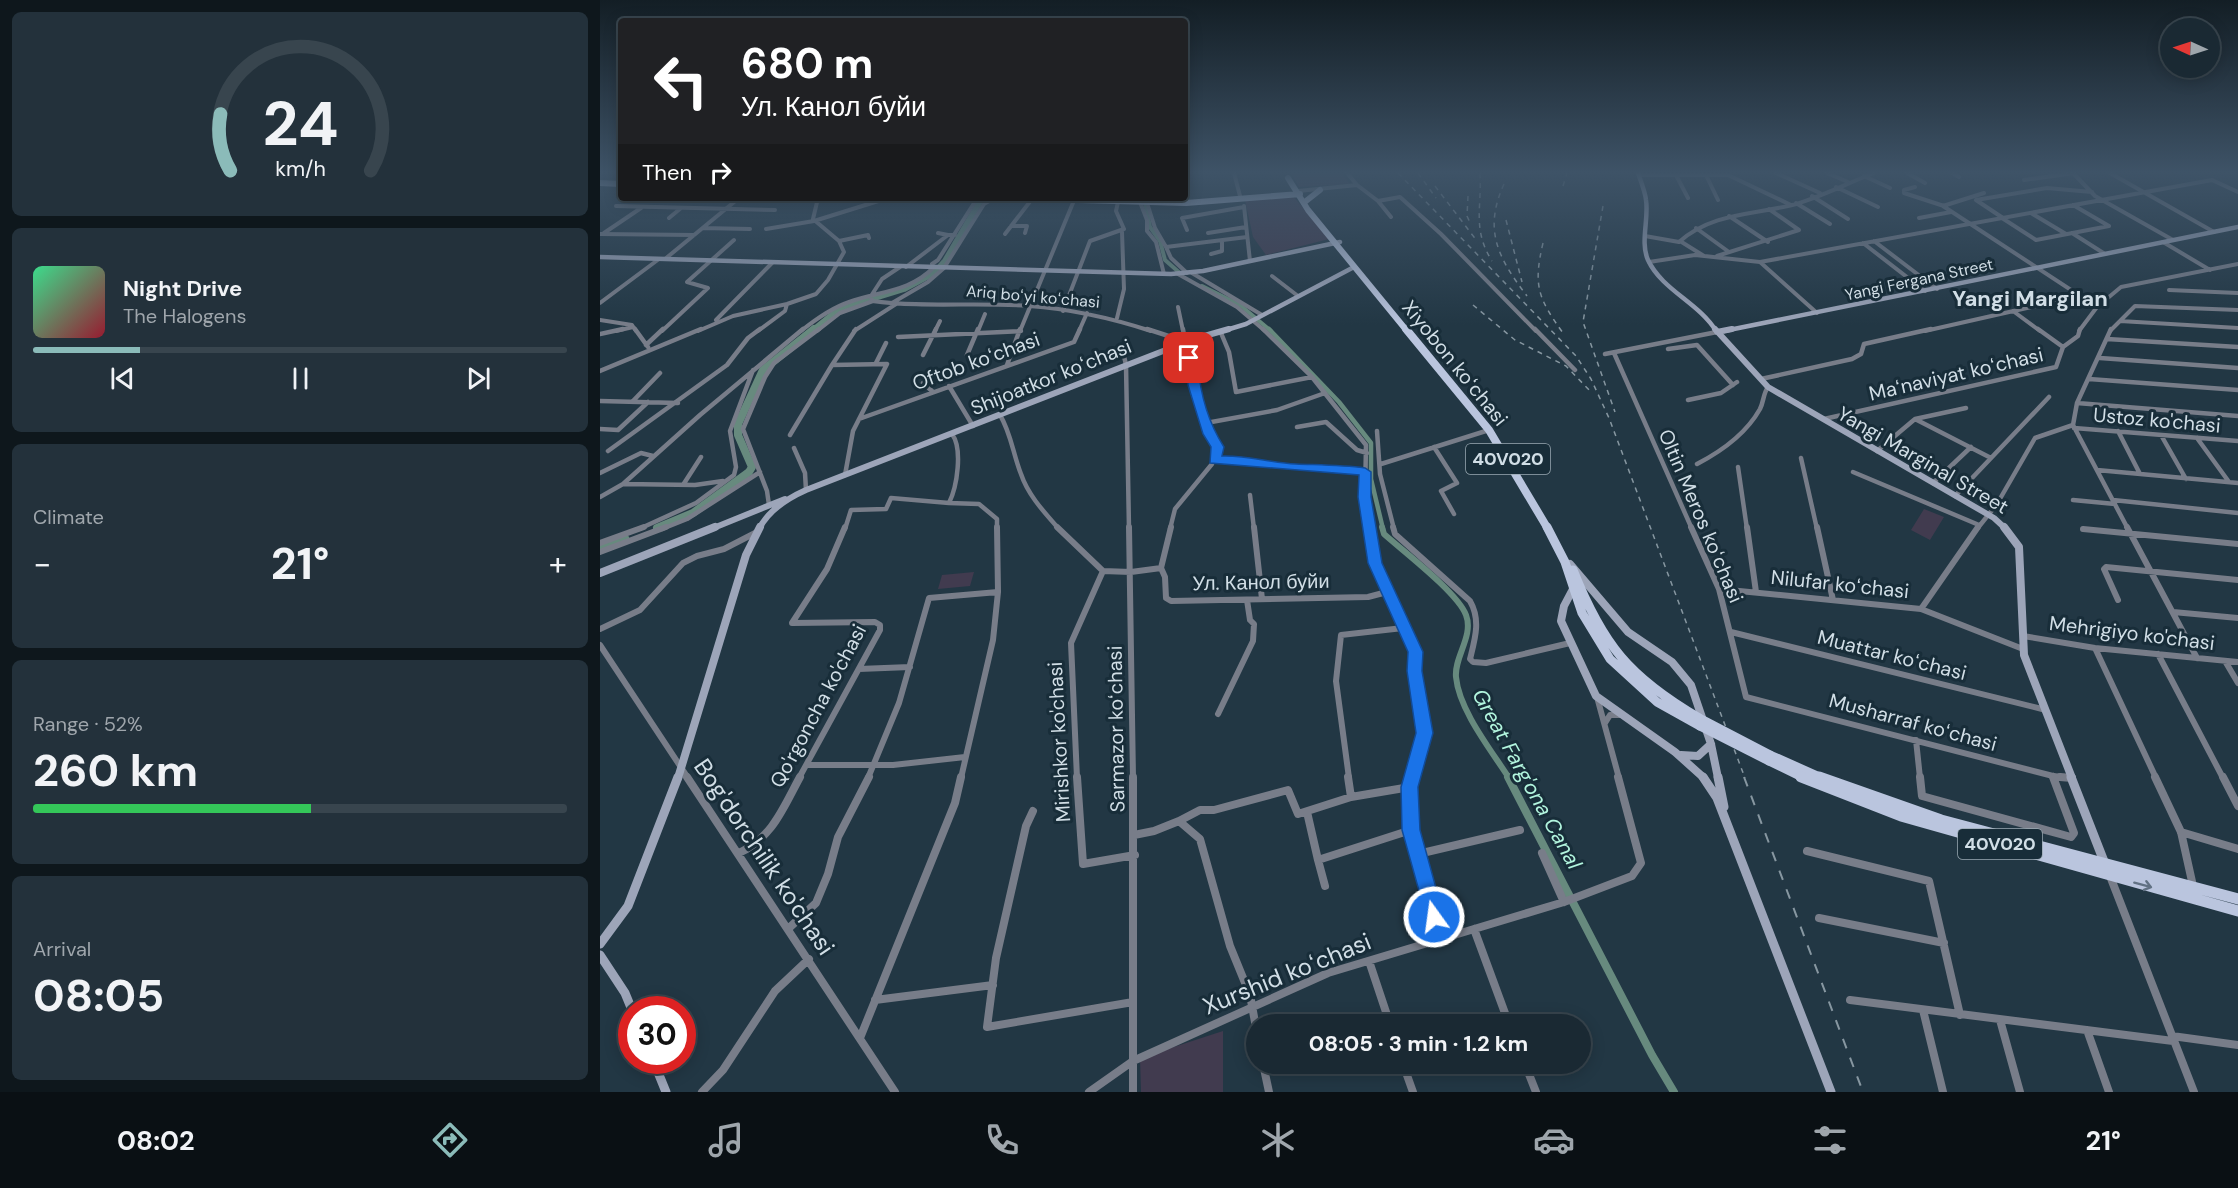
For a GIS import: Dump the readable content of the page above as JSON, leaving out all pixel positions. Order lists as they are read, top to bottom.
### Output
{
  "streets": {
    "main road": [
      "Yangi Fergana Street",
      "Xiyobon koʻchasi",
      "Shijoatkor koʻchasi",
      "40V020",
      "Yangi Marginal Street"
    ],
    "street": [
      "Ariq boʻyi koʻchasi",
      "Oftob koʻchasi",
      "Maʻnaviyat koʻchasi",
      "Ustoz ko'chasi",
      "Oltin Meros koʻchasi",
      "Ул. Канол буйи",
      "Nilufar koʻchasi",
      "Mehrigiyo ko'chasi",
      "Muattar koʻchasi",
      "Qo'rgoncha ko'chasi",
      "Musharraf koʻchasi",
      "Sarmazor koʻchasi",
      "Mirishkor ko'chasi",
      "Bog'dorchilik ko'chasi",
      "Xurshid koʻchasi"
    ]
  },
  "crossings": [
    ["Yangi Fergana Street", "Yangi Marginal Street"],
    ["Yangi Fergana Street", "Oltin Meros koʻchasi"],
    ["Ariq boʻyi koʻchasi", "Oftob koʻchasi"],
    ["Ariq boʻyi koʻchasi", "Shijoatkor koʻchasi"],
    ["Xiyobon koʻchasi", "Shijoatkor koʻchasi"],
    ["Xiyobon koʻchasi", "40V020"],
    ["Maʻnaviyat koʻchasi", "Yangi Marginal Street"],
    ["Shijoatkor koʻchasi", "Sarmazor koʻchasi"],
    ["Ustoz ko'chasi", "Nilufar koʻchasi"],
    ["40V020", "Yangi Marginal Street"],
    ["Yangi Marginal Street", "Nilufar koʻchasi"],
    ["Yangi Marginal Street", "Mehrigiyo ko'chasi"],
    ["Yangi Marginal Street", "Muattar koʻchasi"],
    ["Yangi Marginal Street", "Musharraf koʻchasi"],
    ["Oltin Meros koʻchasi", "Nilufar koʻchasi"],
    ["Oltin Meros koʻchasi", "Muattar koʻchasi"],
    ["Oltin Meros koʻchasi", "Musharraf koʻchasi"],
    ["Qo'rgoncha ko'chasi", "Bog'dorchilik ko'chasi"],
    ["Sarmazor koʻchasi", "Mirishkor ko'chasi"],
    ["Sarmazor koʻchasi", "Xurshid koʻchasi"]
  ],
  "districts": ["Yangi Margilan"],
  "water": ["Great Farg'ona Canal"],
  "north": "left",
  "page": {
    "turn": ["680 m", "Ул. Канол буйи"],
    "then": "Then",
    "song": ["Night Drive", "The Halogens"],
    "tile": [
      "Climate",
      ["Range · 52%", "260 km"],
      ["Arrival", "08:05"]
    ],
    "heat": ["−", "21°", "+"],
    "limit": "30",
    "trip": "08:05 · 3 min · 1.2 km",
    "tabs": ["08:02", "21°"],
    "gauge": ["24", "km/h"]
  }
}
